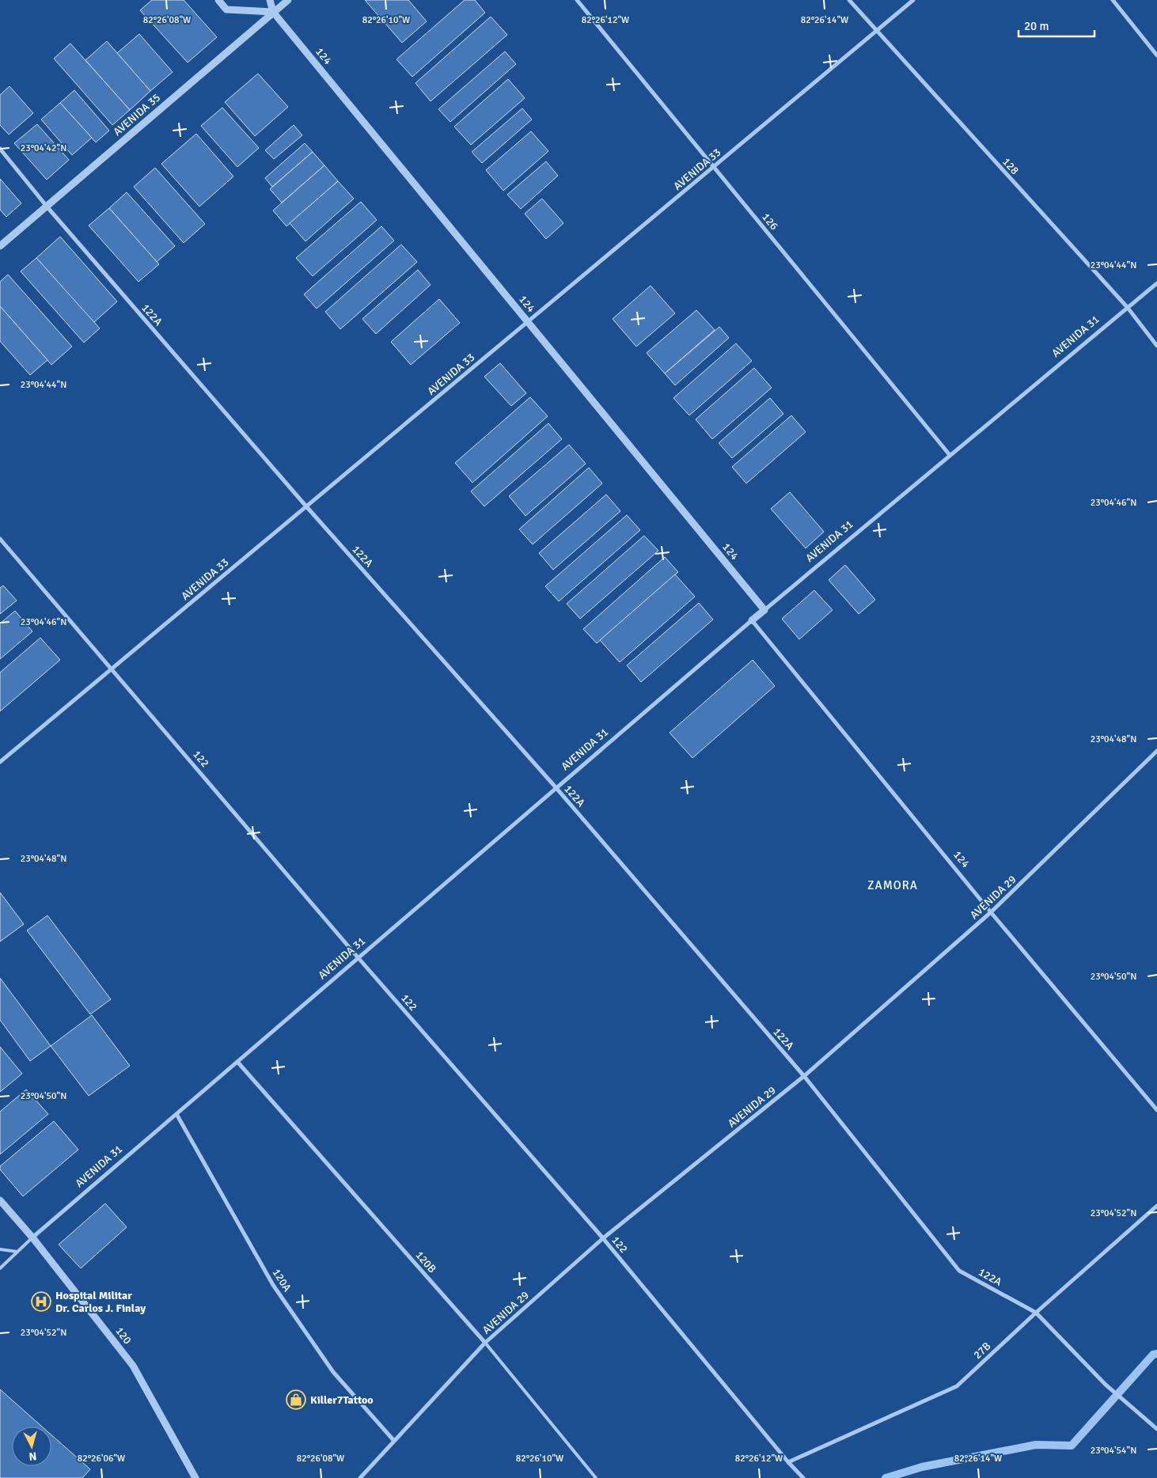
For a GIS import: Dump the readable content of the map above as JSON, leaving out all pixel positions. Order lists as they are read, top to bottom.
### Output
{
  "streets": {
    "street": [
      "124",
      "AVENIDA 35",
      "128",
      "AVENIDA 33",
      "126",
      "122A",
      "AVENIDA 31",
      "122",
      "AVENIDA 29",
      "120B",
      "120A",
      "120",
      "27B"
    ]
  },
  "crossings": [
    ["124", "AVENIDA 35"],
    ["124", "AVENIDA 33"],
    ["124", "AVENIDA 31"],
    ["124", "AVENIDA 29"],
    ["AVENIDA 35", "122A"],
    ["128", "AVENIDA 33"],
    ["128", "AVENIDA 31"],
    ["AVENIDA 33", "126"],
    ["AVENIDA 33", "122A"],
    ["AVENIDA 33", "122"],
    ["126", "AVENIDA 31"],
    ["122A", "AVENIDA 31"],
    ["122A", "AVENIDA 29"],
    ["122A", "27B"],
    ["AVENIDA 31", "122"],
    ["AVENIDA 31", "120B"],
    ["AVENIDA 31", "120A"],
    ["AVENIDA 31", "120"],
    ["122", "AVENIDA 29"],
    ["122", "27B"],
    ["AVENIDA 29", "120B"],
    ["AVENIDA 29", "120A"]
  ],
  "districts": ["ZAMORA"],
  "places": {
    "hospital": ["Hospital Militar Dr. Carlos J. Finlay"],
    "shop": ["Killer7Tattoo"]
  },
  "scale_bar": "20 m",
  "north": "bottom",
  "coordinates": [
    "82°26'08\"W",
    "82°26'10\"W",
    "82°26'12\"W",
    "82°26'14\"W",
    "23°04'42\"N",
    "23°04'44\"N",
    "23°04'46\"N",
    "23°04'48\"N",
    "23°04'50\"N",
    "23°04'52\"N",
    "23°04'54\"N",
    "82°26'06\"W"
  ]
}
